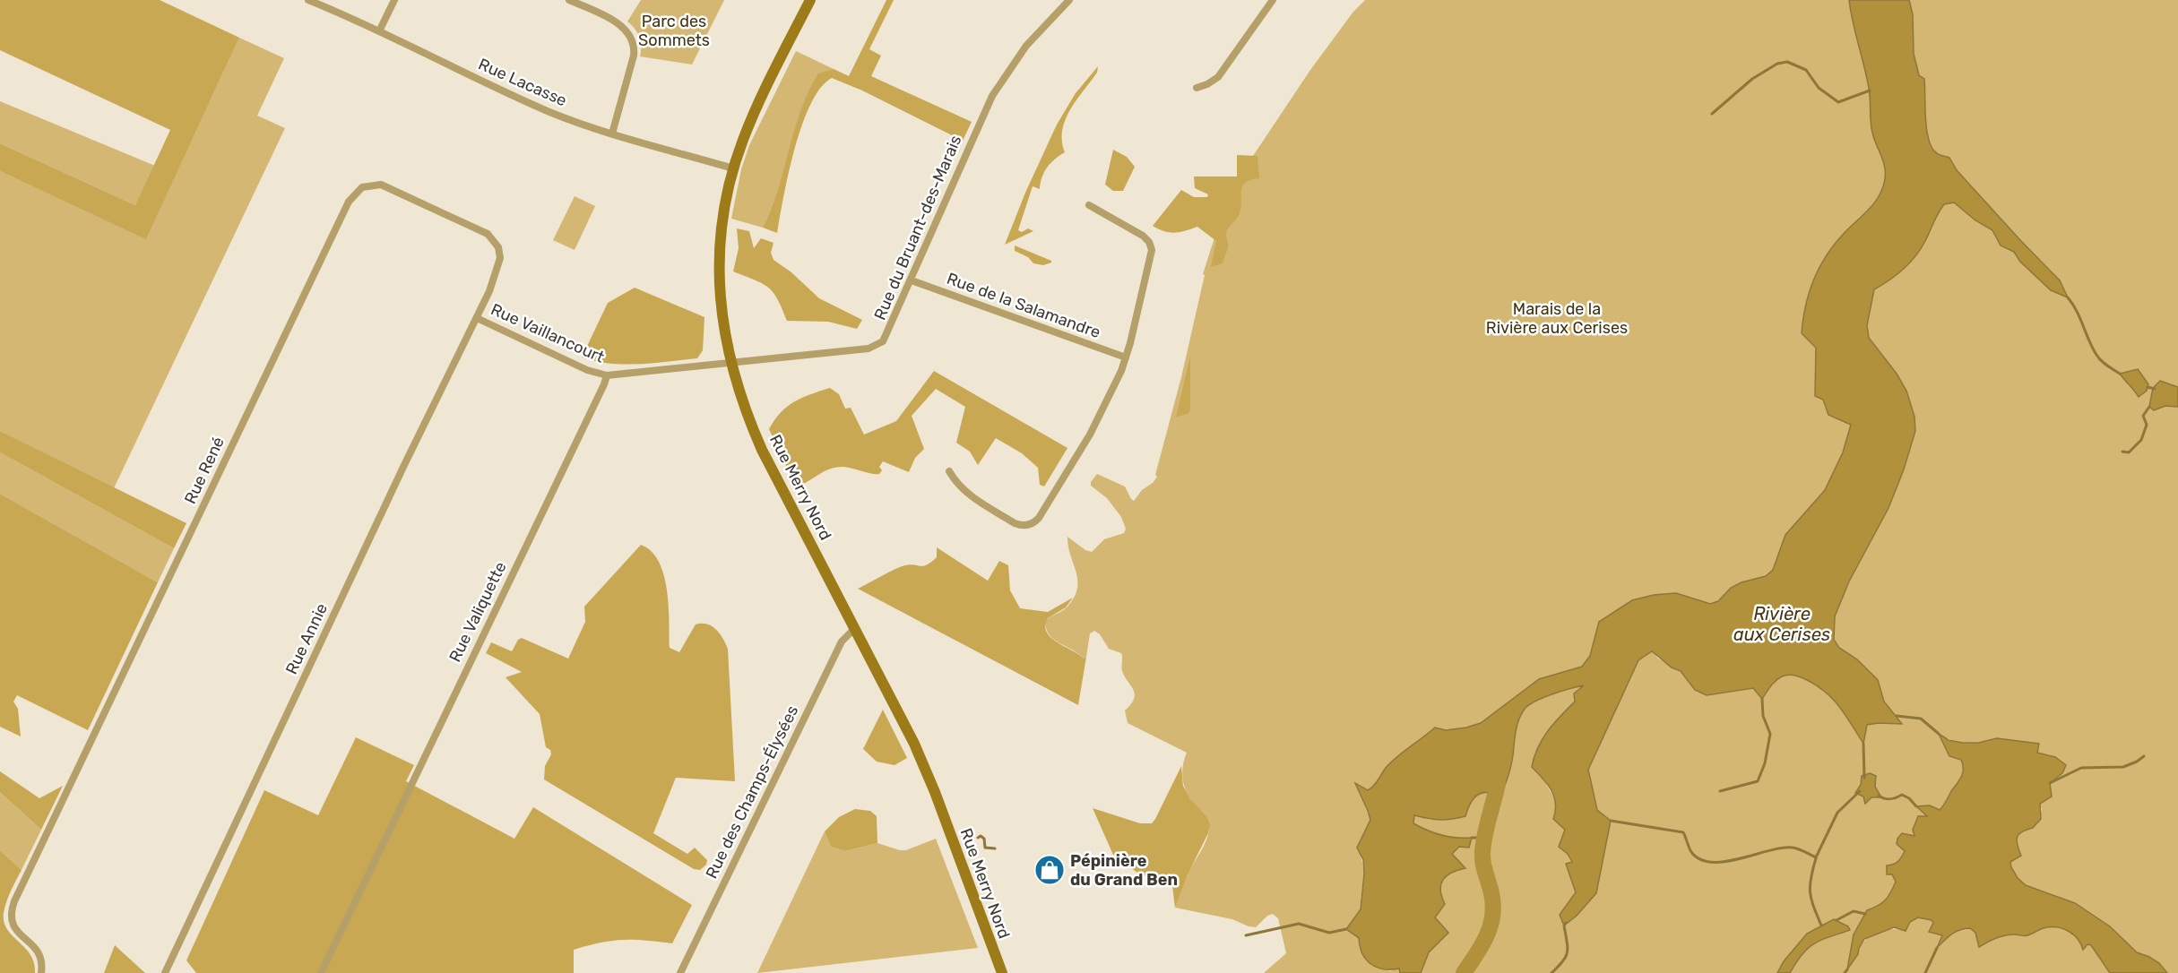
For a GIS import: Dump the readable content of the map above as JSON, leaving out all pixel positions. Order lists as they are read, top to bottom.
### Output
{
  "streets": {
    "main road": ["Rue Merry Nord"],
    "street": [
      "Rue Lacasse",
      "Rue du Bruant-des-Marais",
      "Rue de la Salamandre",
      "Rue Vaillancourt",
      "Rue René",
      "Rue Valiquette",
      "Rue Annie",
      "Rue des Champs-Élysées"
    ]
  },
  "crossings": [
    ["Rue Lacasse", "Rue Merry Nord"],
    ["Rue du Bruant-des-Marais", "Rue de la Salamandre"],
    ["Rue du Bruant-des-Marais", "Rue Merry Nord"],
    ["Rue Vaillancourt", "Rue René"],
    ["Rue Vaillancourt", "Rue Valiquette"],
    ["Rue Vaillancourt", "Rue Annie"],
    ["Rue René", "Rue Annie"],
    ["Rue Merry Nord", "Rue des Champs-Élysées"]
  ],
  "water": ["Rivière aux Cerises"],
  "parks": ["Parc des Sommets", "Marais de la Rivière aux Cerises"],
  "places": {
    "shop": ["Pépinière du Grand Ben"]
  }
}
